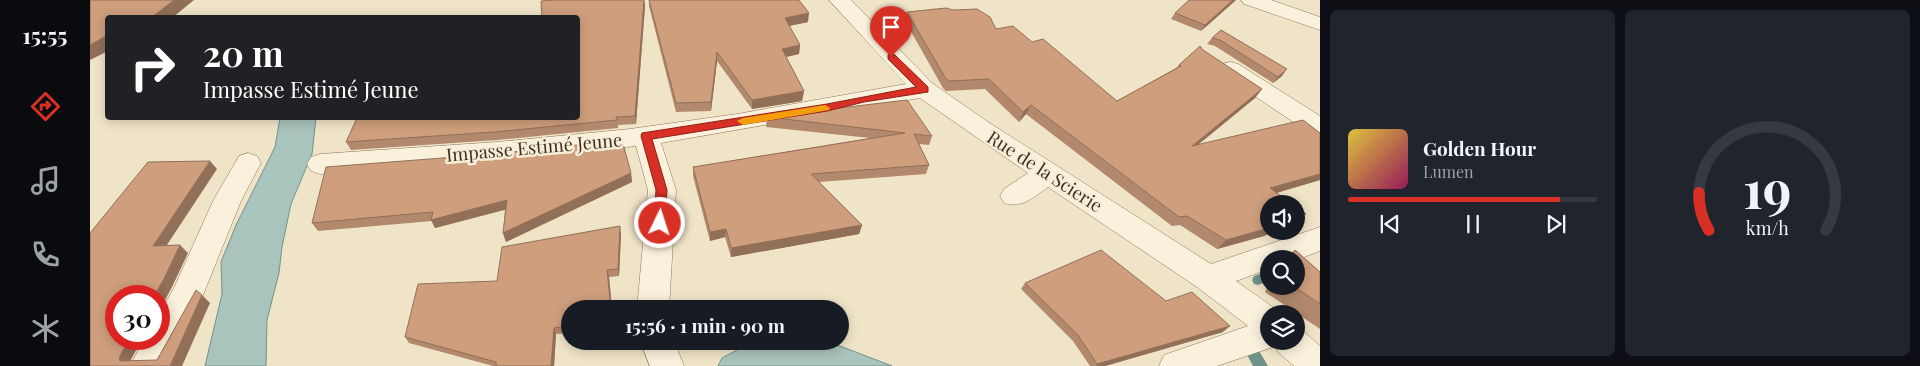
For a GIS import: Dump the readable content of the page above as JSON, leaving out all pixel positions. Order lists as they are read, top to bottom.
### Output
{
  "streets": {
    "street": ["Impasse Estimé Jeune", "Rue de la Scierie"]
  },
  "crossings": [
    ["Impasse Estimé Jeune", "Rue de la Scierie"]
  ],
  "page": {
    "tabs": "15:55",
    "turn": ["20 m", "Impasse Estimé Jeune"],
    "song": ["Golden Hour", "Lumen"],
    "limit": "30",
    "trip": "15:56 · 1 min · 90 m",
    "gauge": ["19", "km/h"]
  }
}
